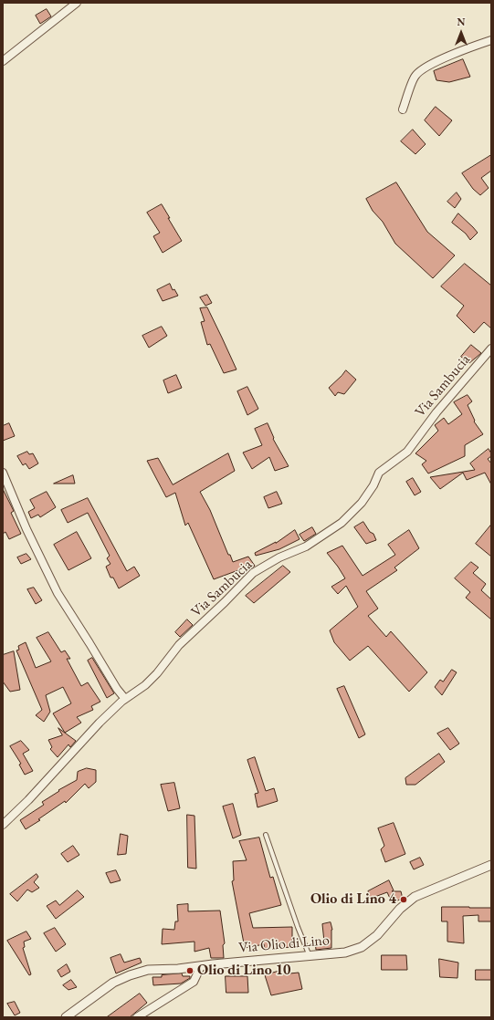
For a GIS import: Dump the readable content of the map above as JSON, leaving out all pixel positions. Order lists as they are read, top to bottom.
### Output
{
  "streets": {
    "street": ["Via Sambucia", "Via Olio di Lino"]
  },
  "places": ["Olio di Lino 4", "Olio di Lino 10"],
  "north": "top"
}
